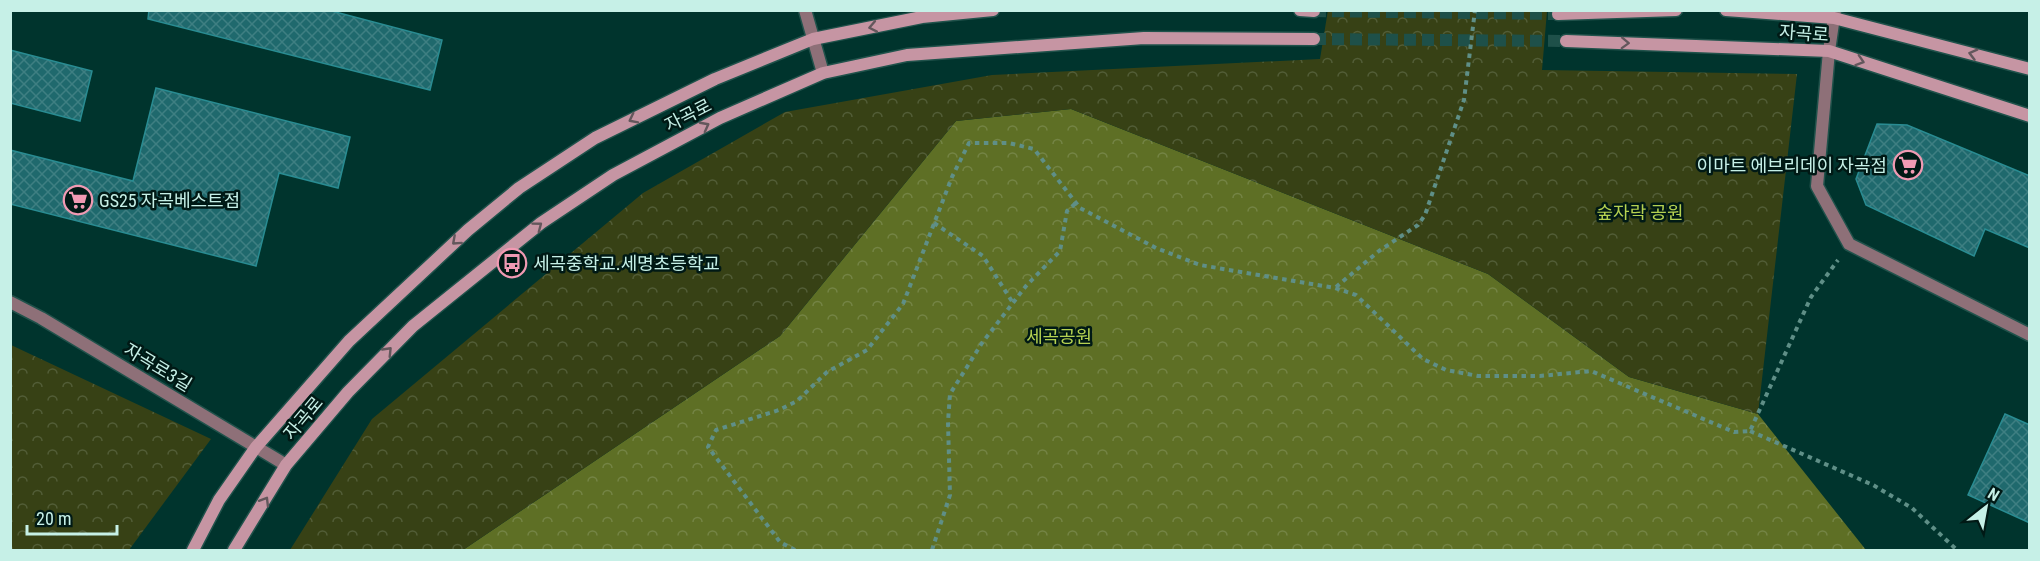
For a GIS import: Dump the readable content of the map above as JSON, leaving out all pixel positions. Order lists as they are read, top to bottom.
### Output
{
  "streets": {
    "main road": ["자곡로"],
    "street": ["자곡로3길"]
  },
  "crossings": [
    ["자곡로", "자곡로3길"]
  ],
  "parks": ["숲자락 공원", "세곡공원"],
  "places": {
    "supermarket": ["이마트 에브리데이 자곡점", "GS25 자곡베스트점"],
    "bus stop": ["세곡중학교.세명초등학교"]
  },
  "scale_bar": "20 m",
  "north": "top right"
}
